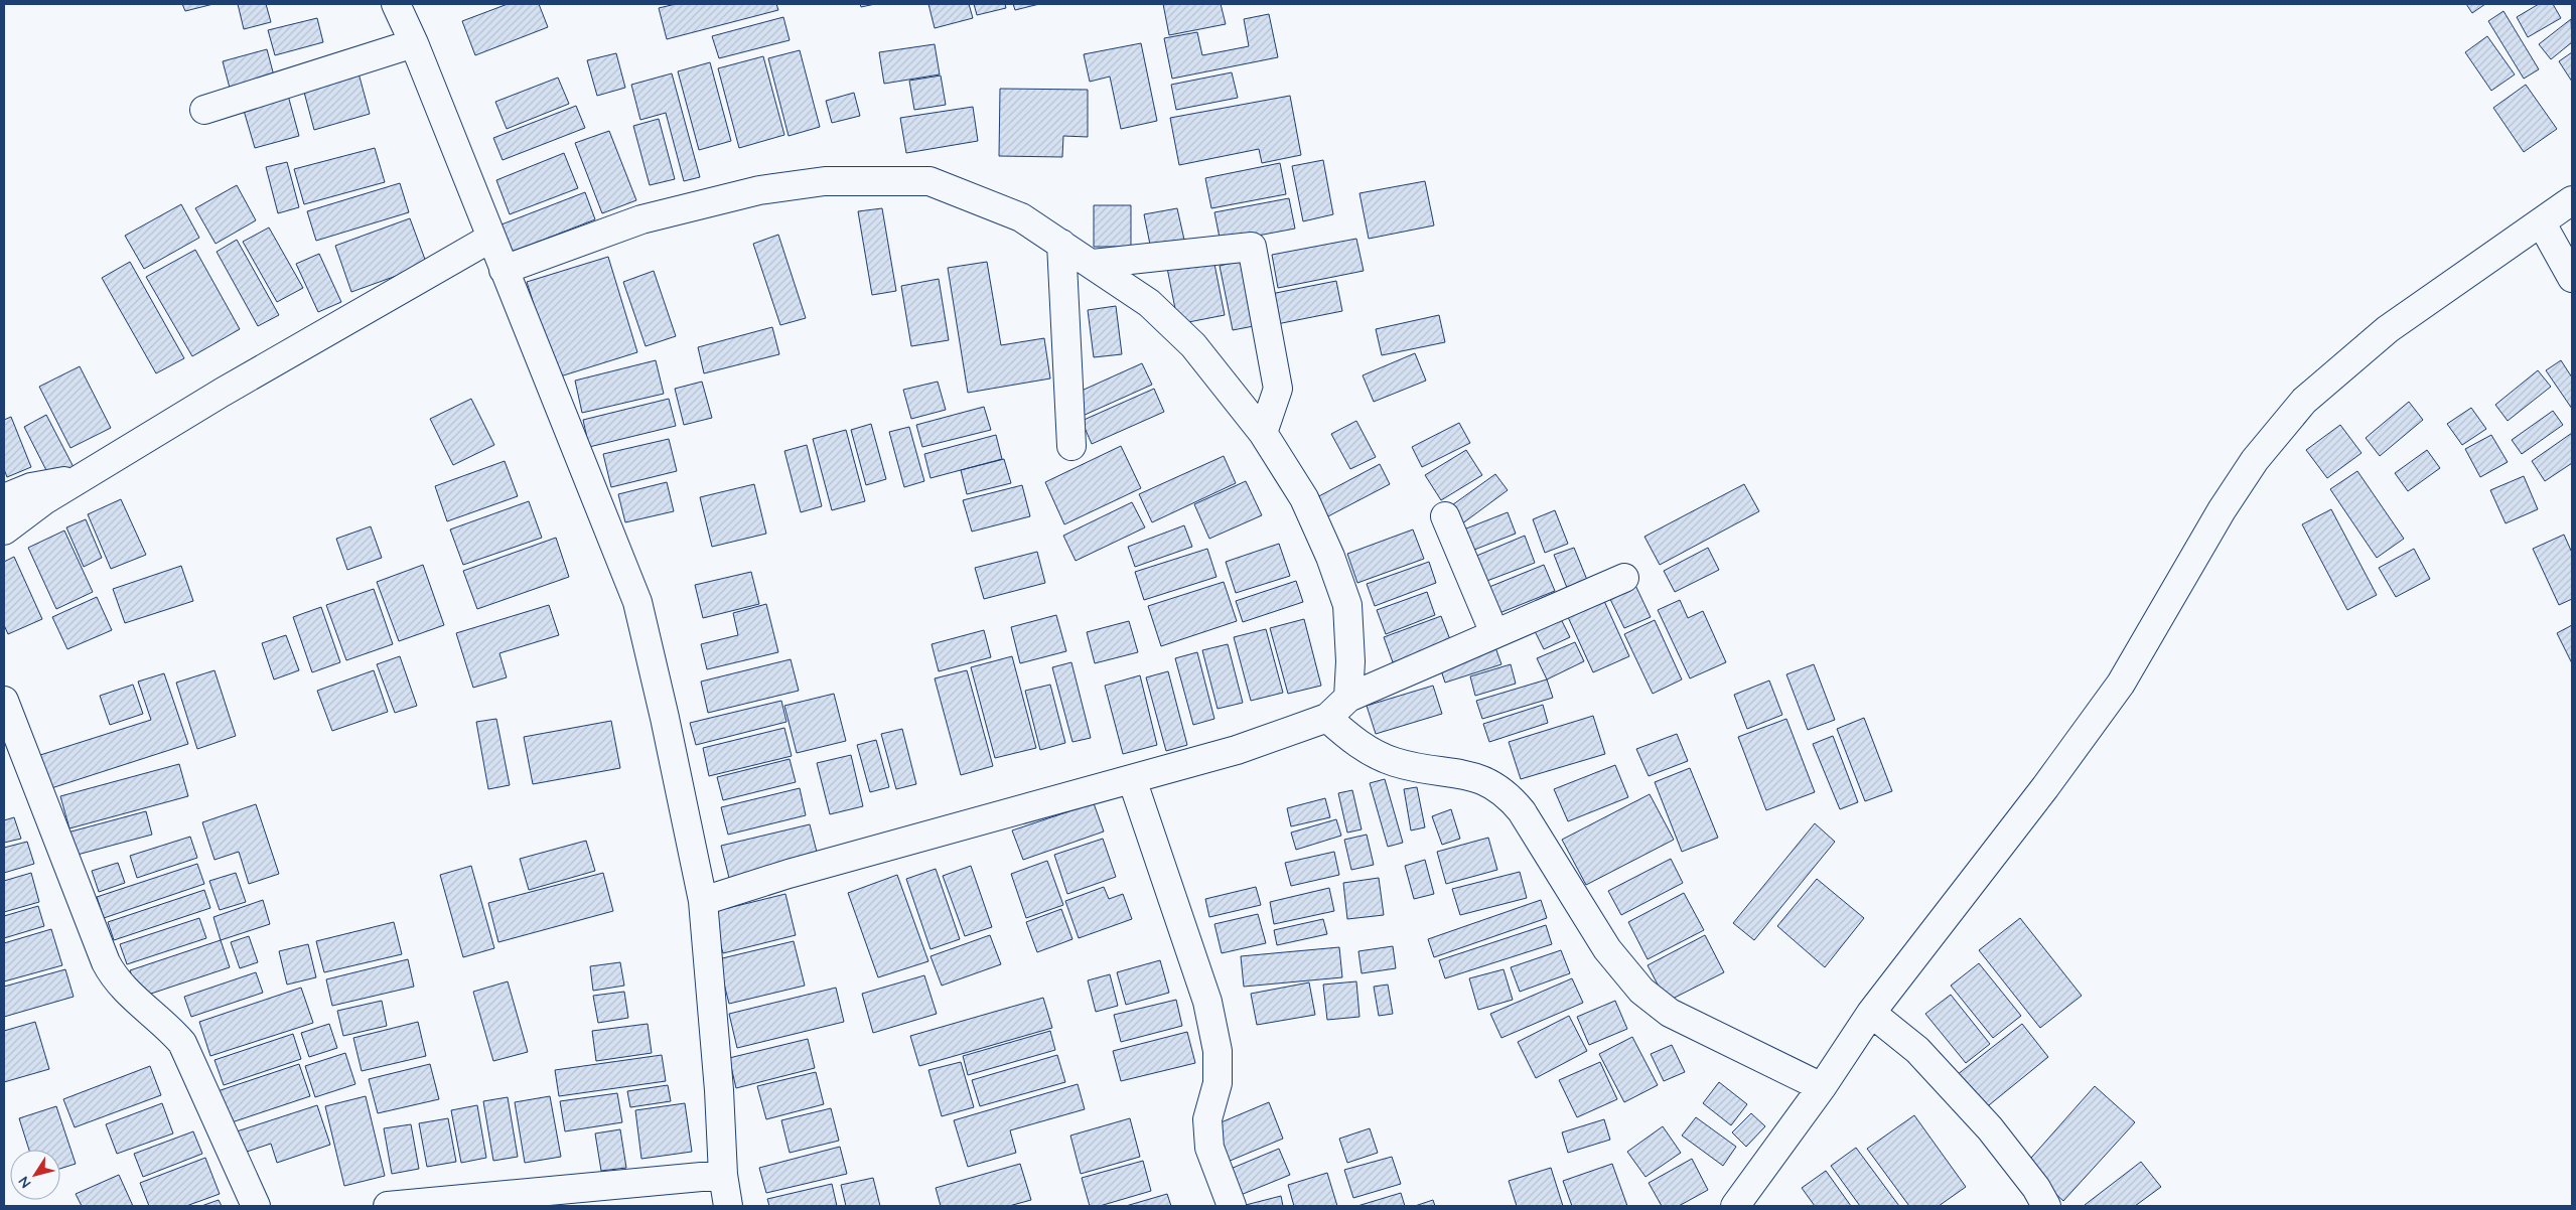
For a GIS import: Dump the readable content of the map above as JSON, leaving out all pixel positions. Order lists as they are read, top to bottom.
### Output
{
  "north": "bottom left"
}
